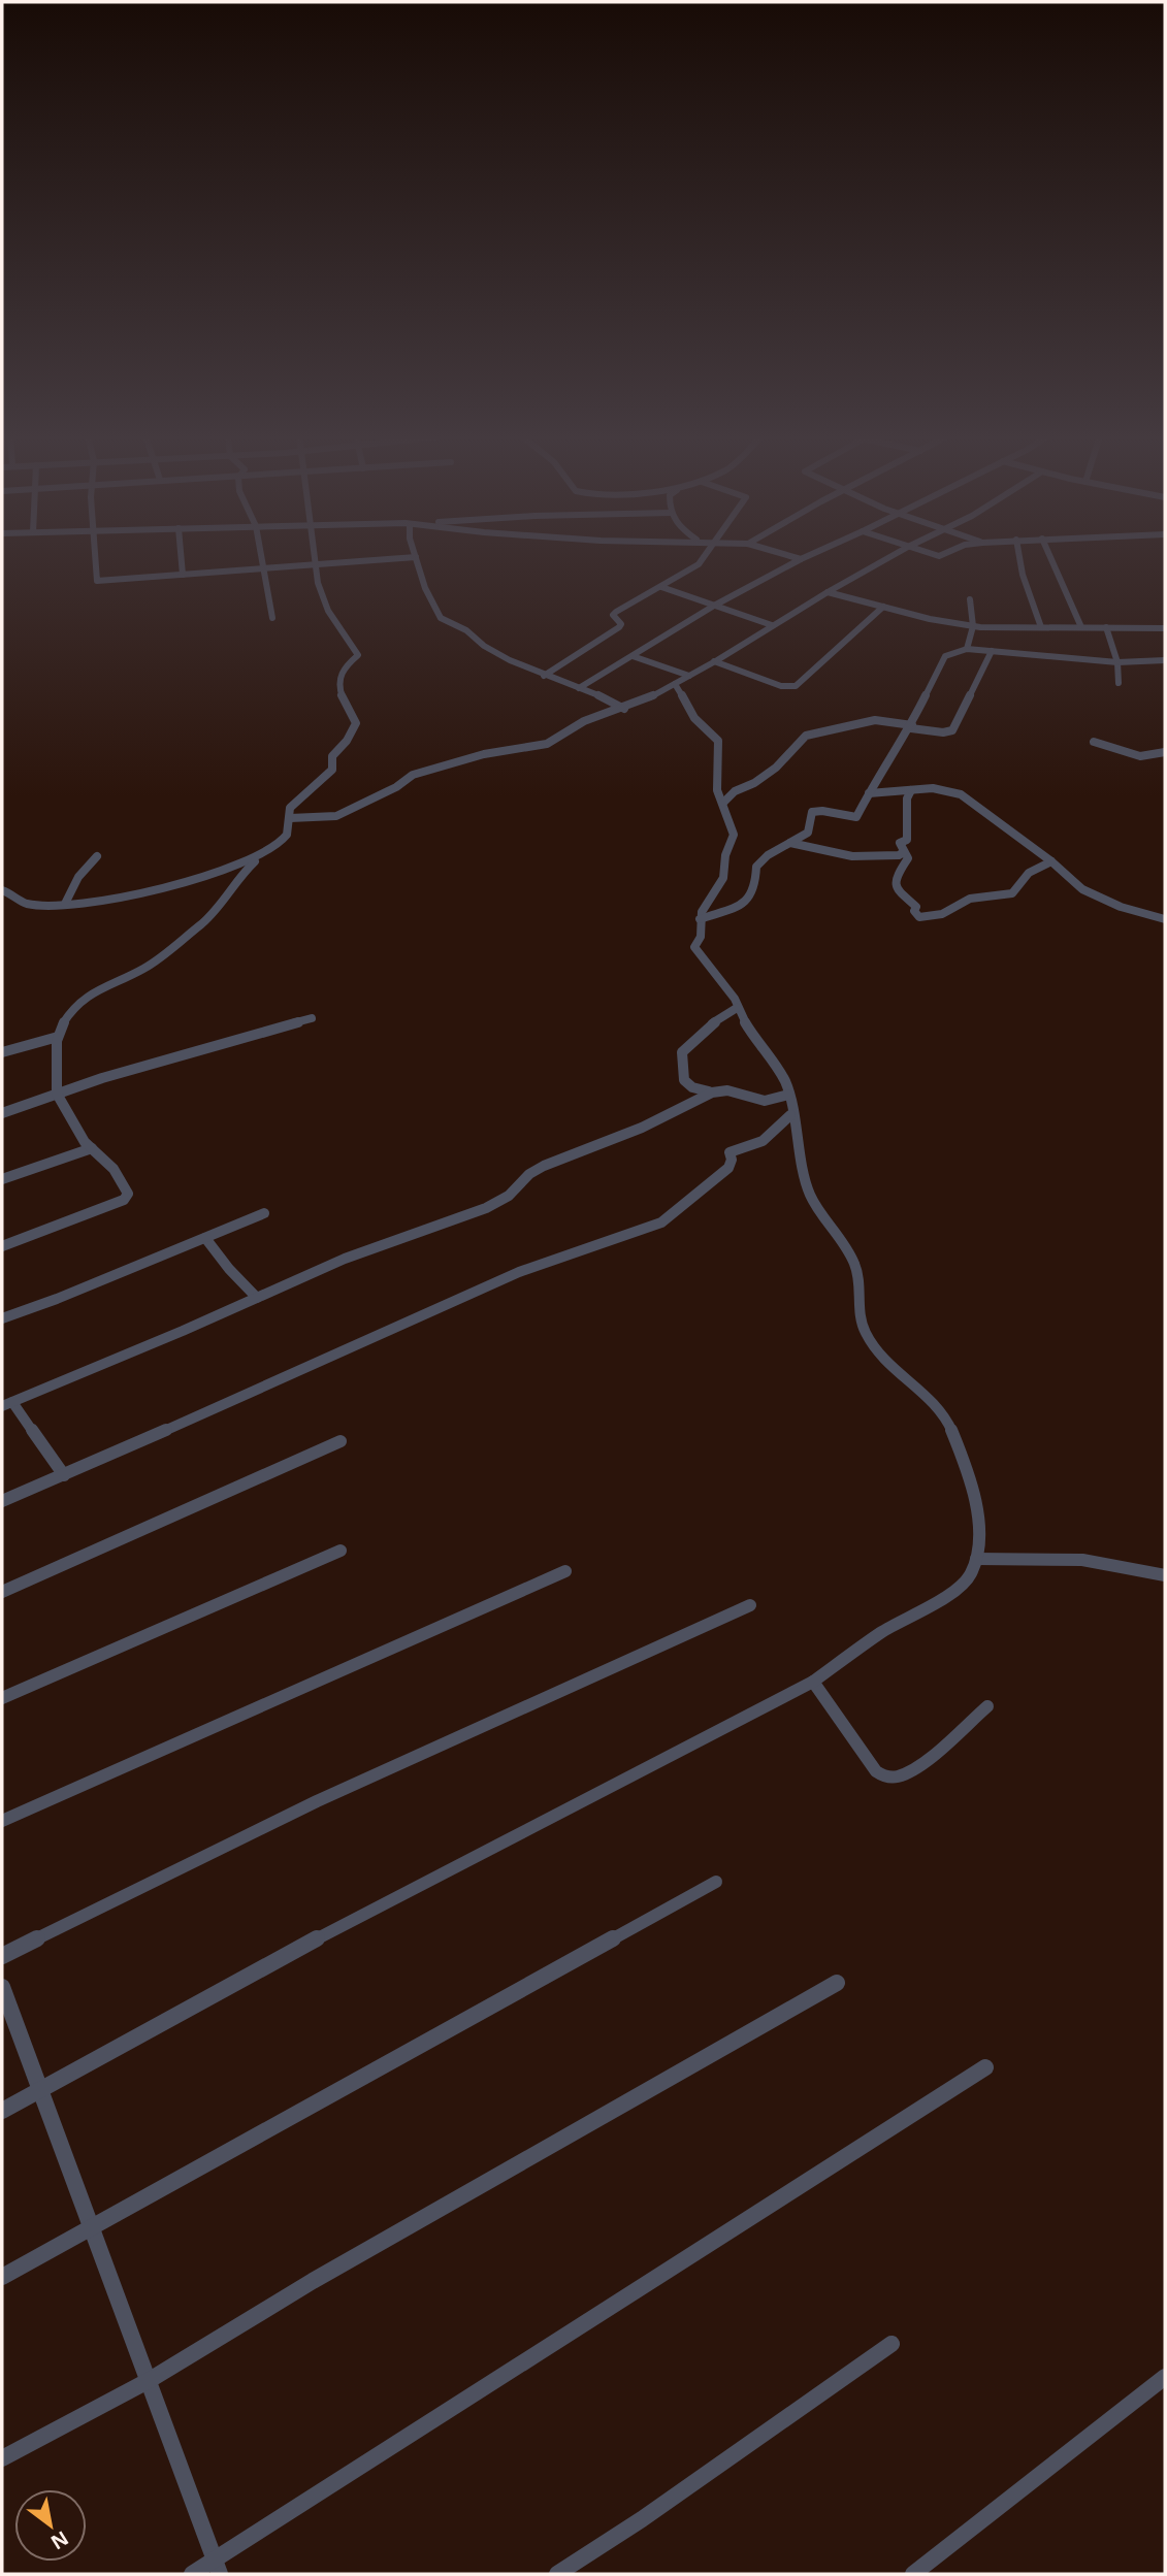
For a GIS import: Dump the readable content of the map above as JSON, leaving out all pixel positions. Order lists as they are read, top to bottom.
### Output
{
  "north": "bottom right"
}
